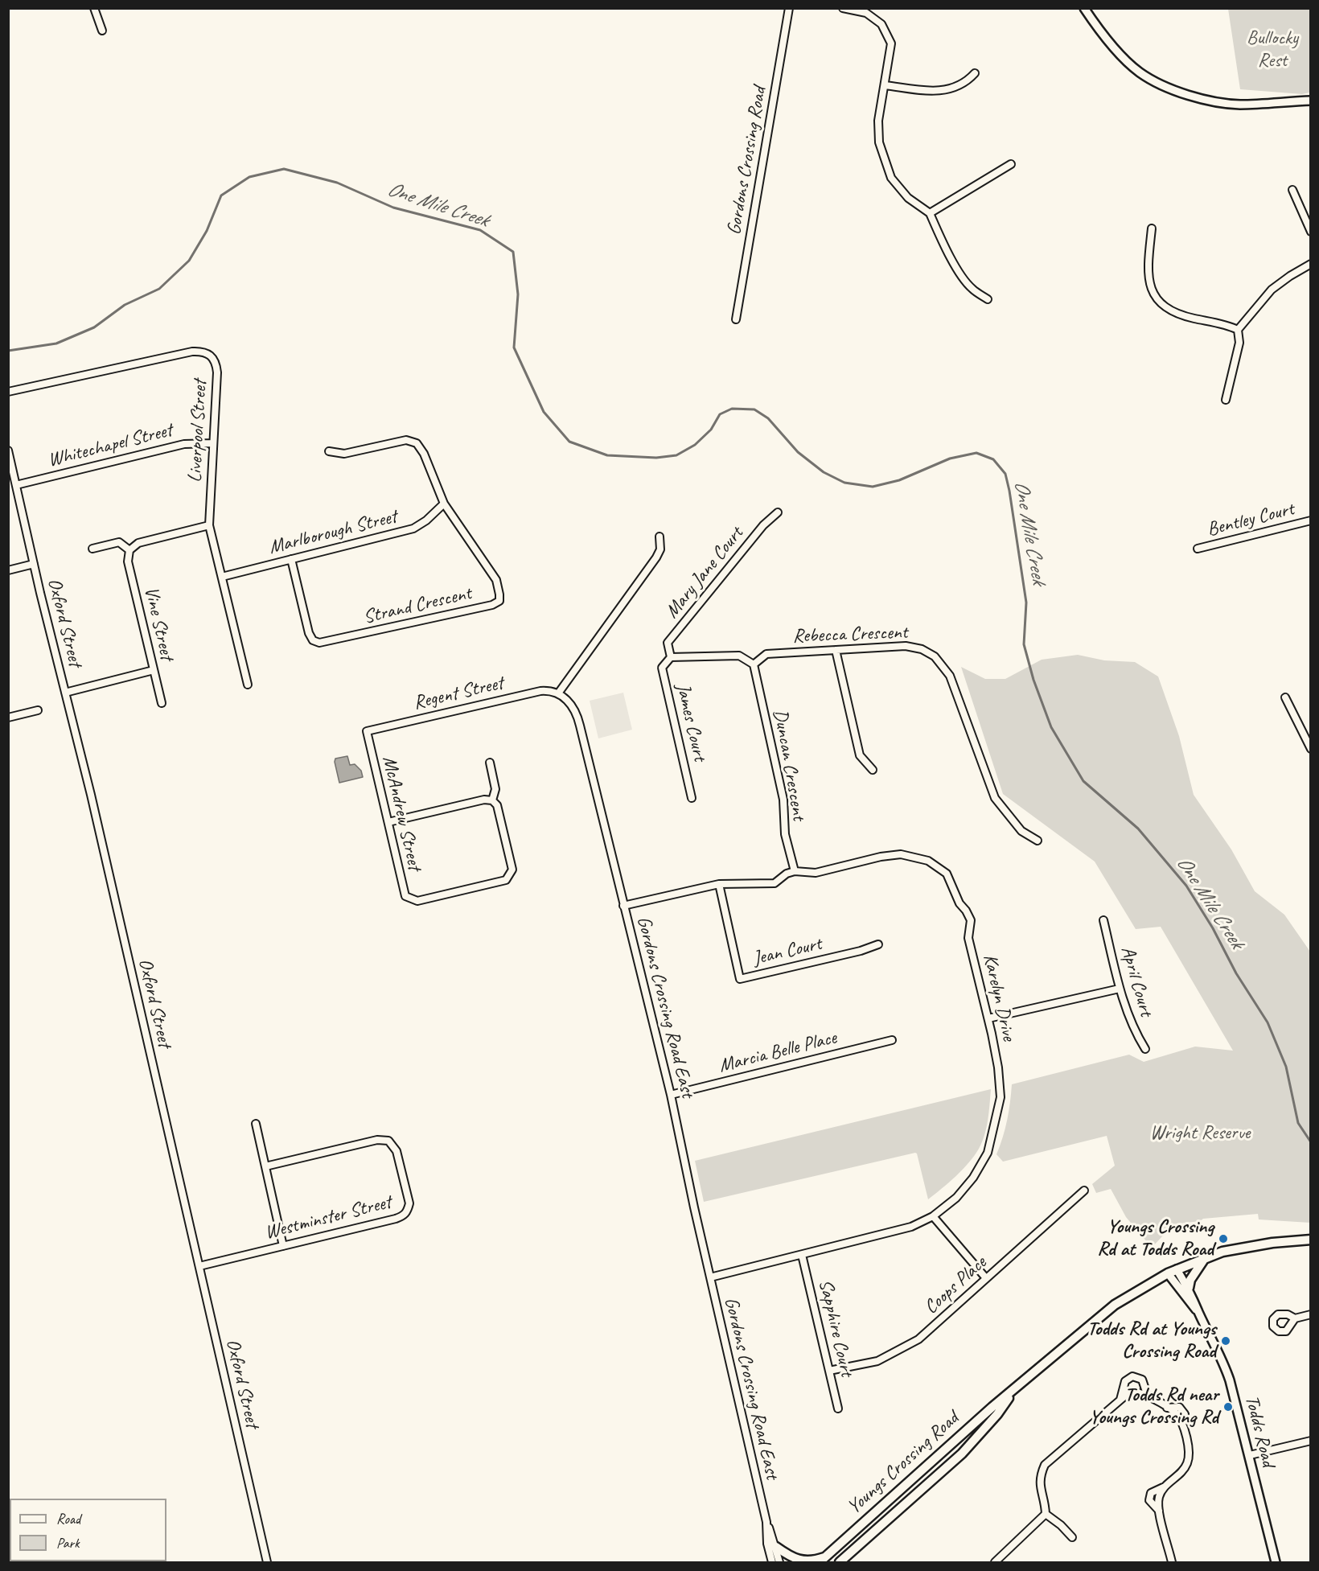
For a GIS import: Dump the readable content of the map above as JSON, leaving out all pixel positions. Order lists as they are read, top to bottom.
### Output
{
  "streets": {
    "main road": ["Youngs Crossing Road"],
    "street": [
      "Gordons Crossing Road",
      "Liverpool Street",
      "Whitechapel Street",
      "Bentley Court",
      "Marlborough Street",
      "Mary Jane Court",
      "Strand Crescent",
      "Oxford Street",
      "Vine Street",
      "Rebecca Crescent",
      "Regent Street",
      "James Court",
      "Duncan Crescent",
      "McAndrew Street",
      "Jean Court",
      "April Court",
      "Karelyn Drive",
      "Gordons Crossing Road East",
      "Marcia Belle Place",
      "Westminster Street",
      "Coops Place",
      "Sapphire Court",
      "Todds Road"
    ]
  },
  "crossings": [
    ["Liverpool Street", "Whitechapel Street"],
    ["Liverpool Street", "Marlborough Street"],
    ["Whitechapel Street", "Oxford Street"],
    ["Marlborough Street", "Strand Crescent"],
    ["Mary Jane Court", "James Court"],
    ["Oxford Street", "Westminster Street"],
    ["Rebecca Crescent", "Duncan Crescent"],
    ["Regent Street", "McAndrew Street"],
    ["Regent Street", "Gordons Crossing Road East"],
    ["Duncan Crescent", "Karelyn Drive"],
    ["Karelyn Drive", "Gordons Crossing Road East"],
    ["Karelyn Drive", "Sapphire Court"],
    ["Gordons Crossing Road East", "Marcia Belle Place"],
    ["Coops Place", "Sapphire Court"],
    ["Todds Road", "Youngs Crossing Road"]
  ],
  "water": ["One Mile Creek"],
  "parks": ["Bullocky Rest", "Wright Reserve"],
  "places": ["Youngs Crossing Rd at Todds Road", "Todds Rd at Youngs Crossing Road", "Todds Rd near Youngs Crossing Rd"],
  "legend": ["Road", "Park"]
}
